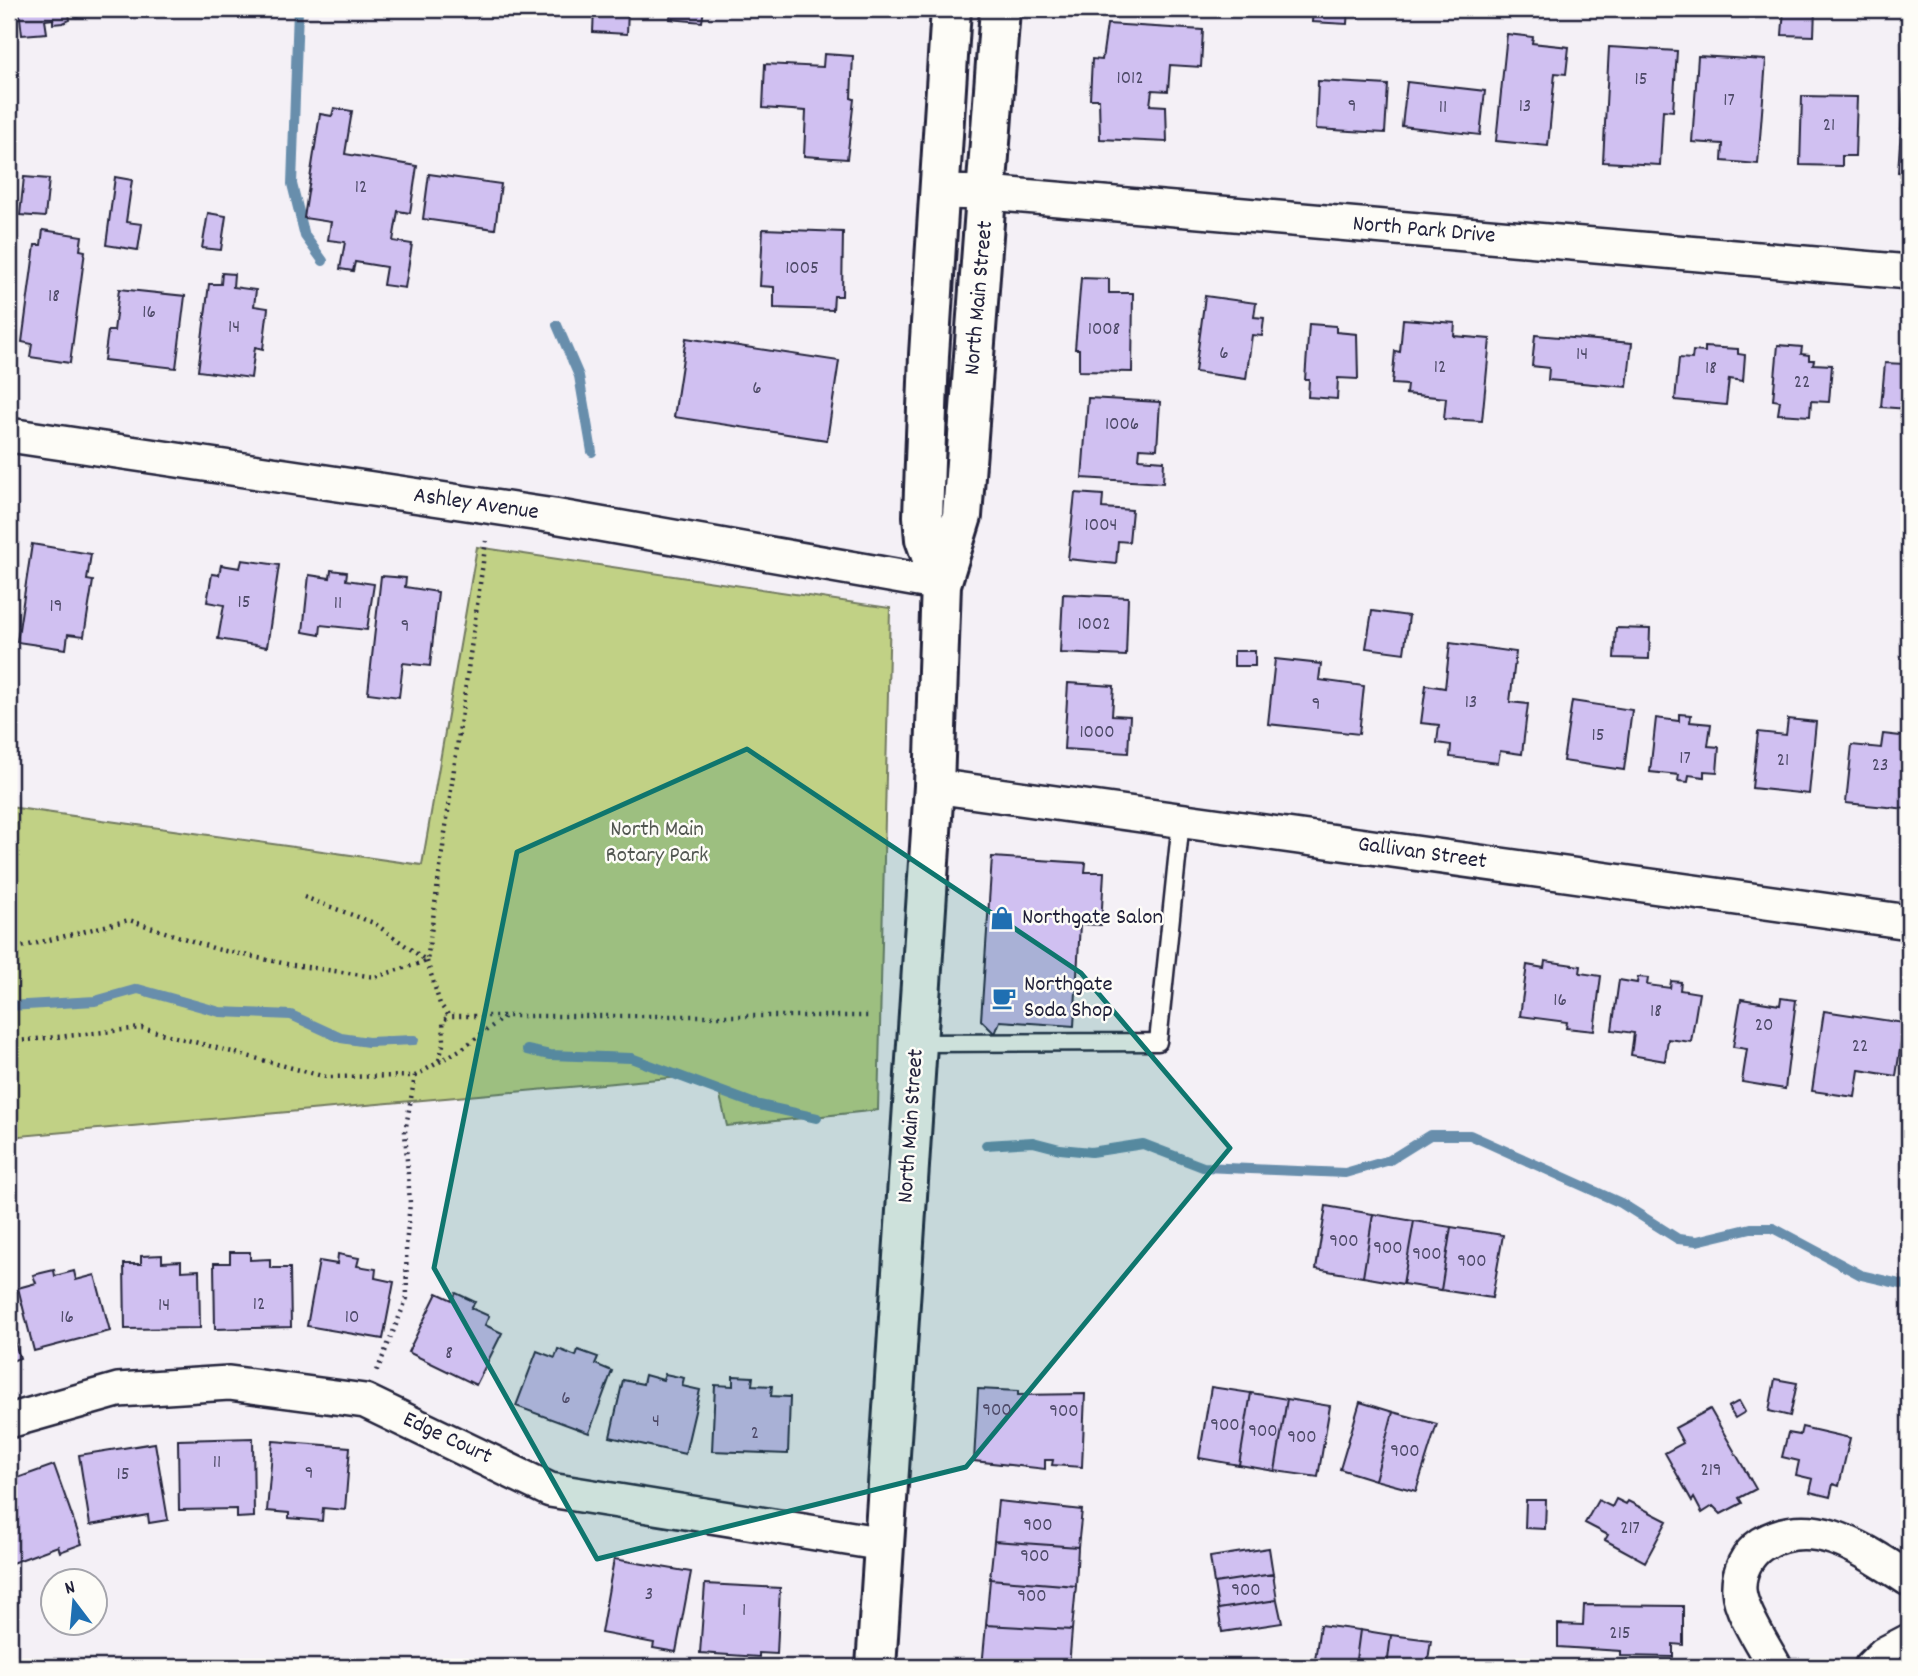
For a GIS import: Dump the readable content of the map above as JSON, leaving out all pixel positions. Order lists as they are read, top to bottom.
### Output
{
  "streets": {
    "street": [
      "North Park Drive",
      "North Main Street",
      "Ashley Avenue",
      "Gallivan Street",
      "Edge Court"
    ]
  },
  "crossings": [
    ["North Park Drive", "North Main Street"],
    ["North Main Street", "Ashley Avenue"],
    ["North Main Street", "Gallivan Street"],
    ["North Main Street", "Edge Court"]
  ],
  "parks": ["North Main Rotary Park"],
  "places": {
    "shop": ["Northgate Salon"],
    "cafe": ["Northgate Soda Shop"]
  },
  "house_numbers": [
    "1012",
    "15",
    "17",
    "9",
    "13",
    "11",
    "21",
    "12",
    "1005",
    "18",
    "16",
    "14",
    "1008",
    "6",
    "14",
    "12",
    "18",
    "22",
    "6",
    "1006",
    "1004",
    "15",
    "11",
    "19",
    "1002",
    "9",
    "13",
    "9",
    "1000",
    "15",
    "17",
    "21",
    "23",
    "16",
    "18",
    "20",
    "22",
    "900",
    "900",
    "900",
    "900",
    "12",
    "14",
    "16",
    "10",
    "8",
    "6",
    "900",
    "900",
    "4",
    "900",
    "900",
    "2",
    "900",
    "900",
    "11",
    "219",
    "9",
    "15",
    "900",
    "217",
    "900",
    "900",
    "3",
    "900",
    "1",
    "215"
  ],
  "north": "top"
}
